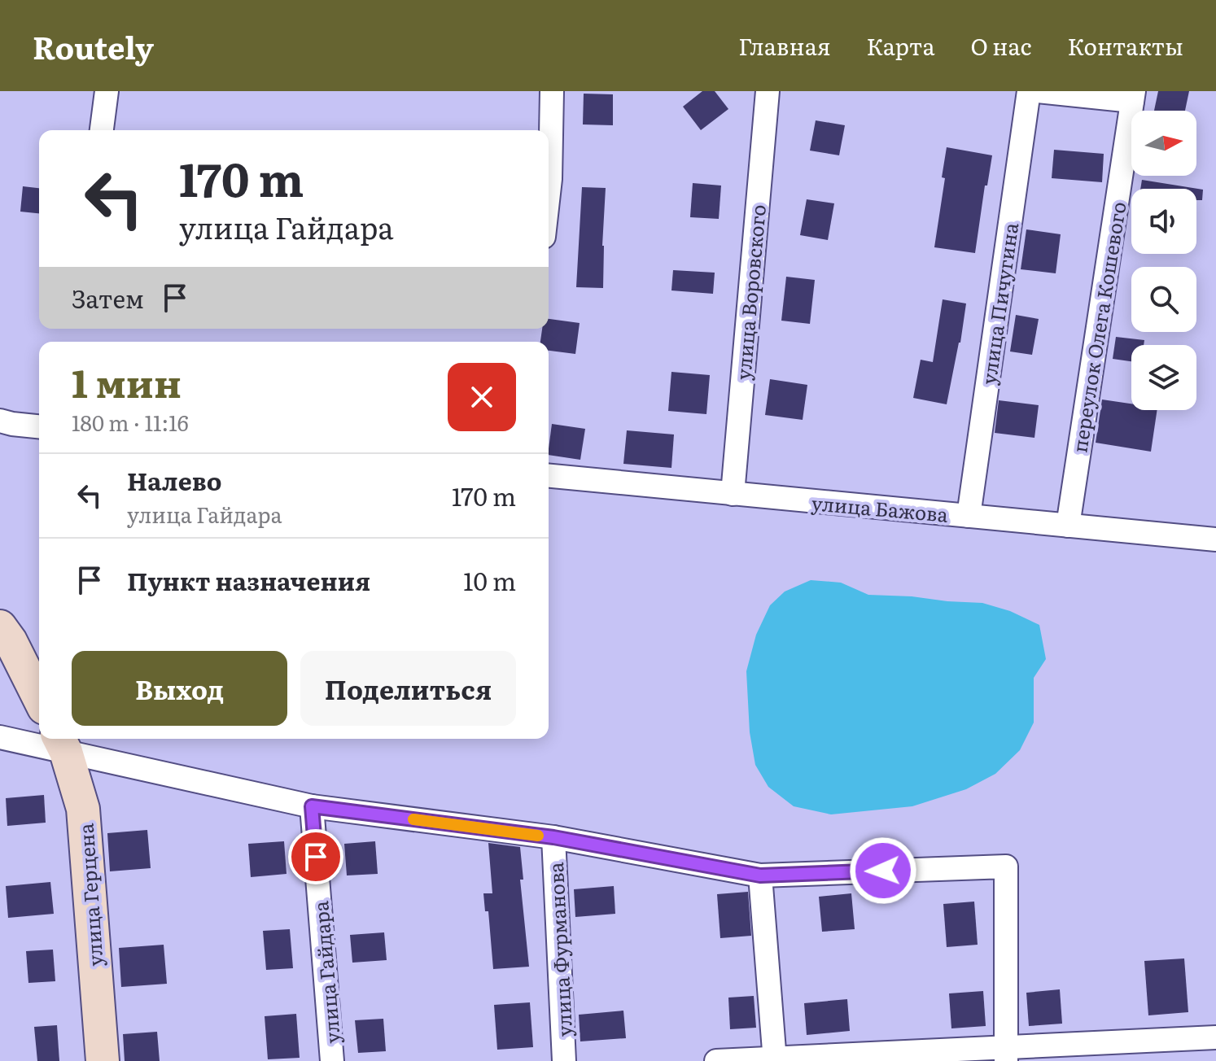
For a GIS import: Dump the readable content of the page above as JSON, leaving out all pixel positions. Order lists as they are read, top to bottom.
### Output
{
  "streets": {
    "street": [
      "улица Воровского",
      "улица Пичугина",
      "переулок Олега Кошевого",
      "улица Бажова",
      "улица Герцена",
      "улица Фурманова",
      "улица Гайдара"
    ]
  },
  "crossings": [
    ["улица Воровского", "улица Бажова"],
    ["улица Пичугина", "улица Бажова"],
    ["переулок Олега Кошевого", "улица Бажова"]
  ],
  "north": "right",
  "page": {
    "header": "Routely",
    "nav": [
      "Главная",
      "Карта",
      "О нас",
      "Контакты"
    ],
    "turn": ["170 m", "улица Гайдара"],
    "then": "Затем",
    "heading": ["1 мин", "180 m · 11:16"],
    "list": [
      {
        "name": "Налево",
        "note": "улица Гайдара",
        "value": "170 m"
      },
      {
        "name": "Пункт назначения",
        "value": "10 m"
      }
    ],
    "buttons": ["Выход", "Поделиться"]
  }
}
